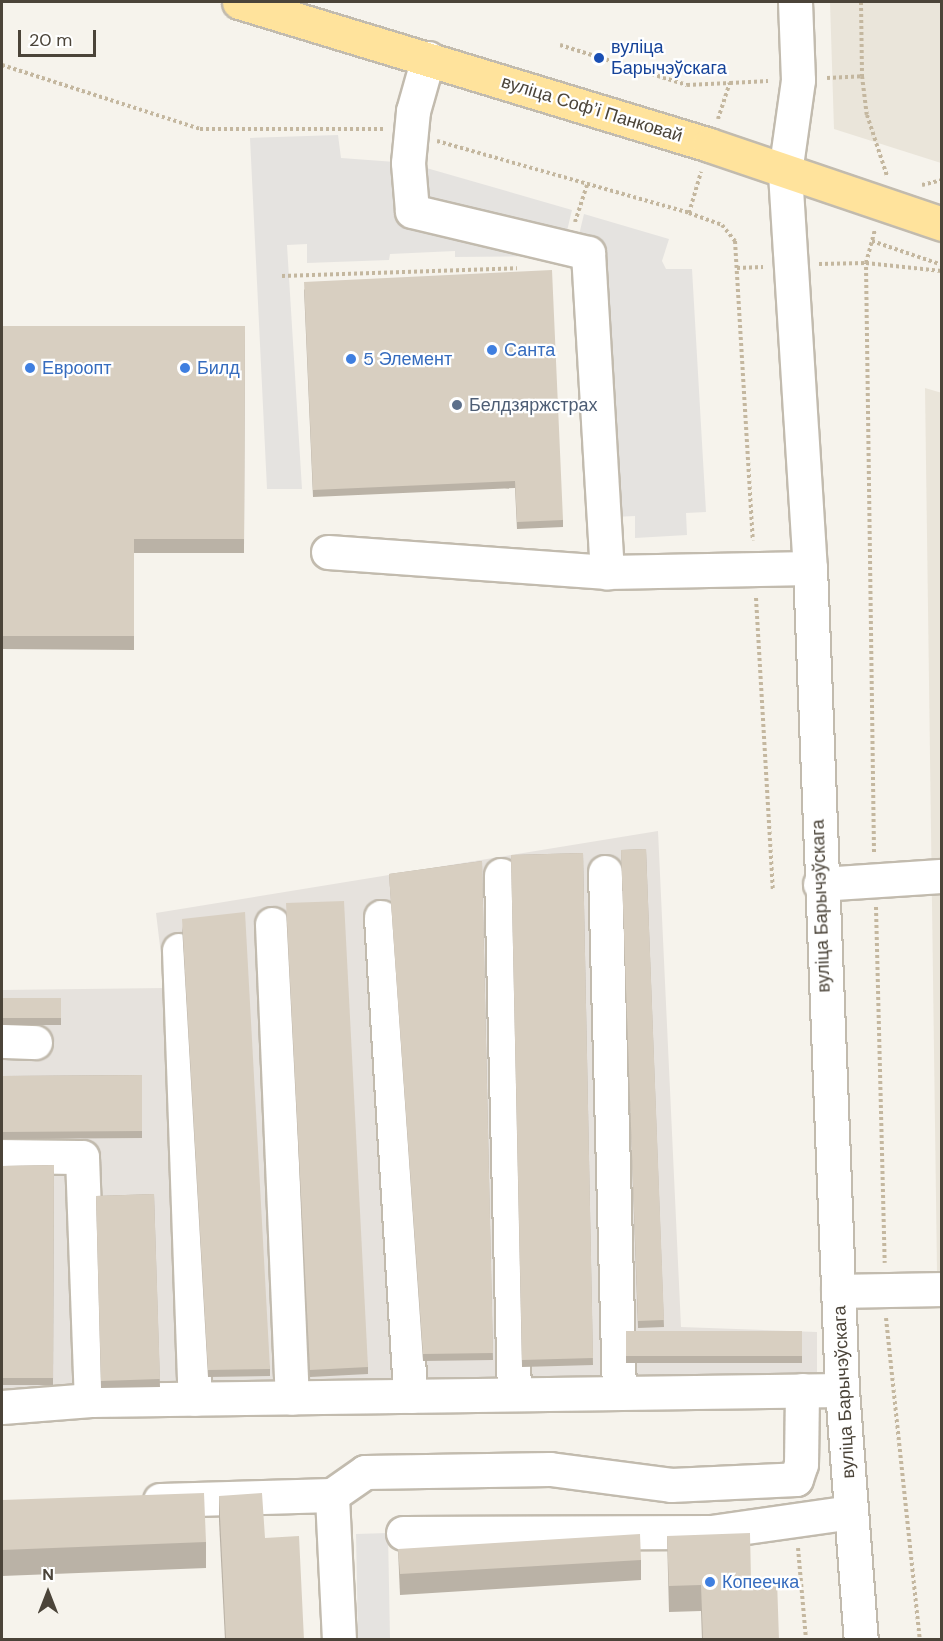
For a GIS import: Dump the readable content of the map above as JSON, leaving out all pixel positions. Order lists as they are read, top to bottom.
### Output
{
  "streets": {
    "main road": ["вуліца Софʼі Панковай"],
    "street": ["вуліца Барычэўскага"]
  },
  "crossings": [
    ["вуліца Софʼі Панковай", "вуліца Барычэўскага"]
  ],
  "places": [
    "вуліца Барычэўскага",
    "Санта",
    "5 Элемент",
    "Евроопт",
    "Билд",
    "Белдзяржстрах",
    "Копеечка"
  ],
  "scale_bar": "20 m",
  "north": "top"
}
